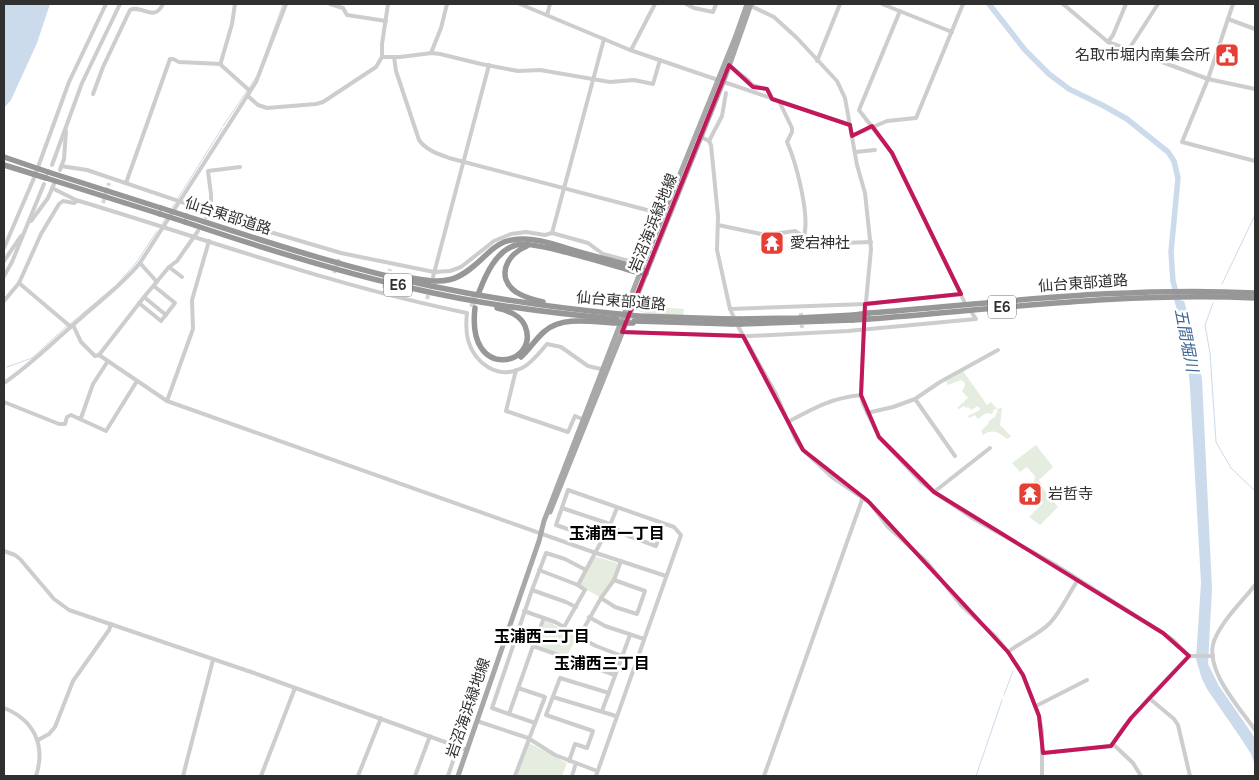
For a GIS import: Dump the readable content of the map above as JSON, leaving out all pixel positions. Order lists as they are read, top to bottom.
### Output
{
  "streets": {
    "highway": ["仙台東部道路", "E6"],
    "main road": ["岩沼海浜緑地線"]
  },
  "districts": ["玉浦西一丁目", "玉浦西二丁目", "玉浦西三丁目"],
  "water": ["五間堀川"],
  "places": {
    "public building": ["名取市堀内南集会所"],
    "temple": ["愛宕神社", "岩哲寺"]
  }
}
